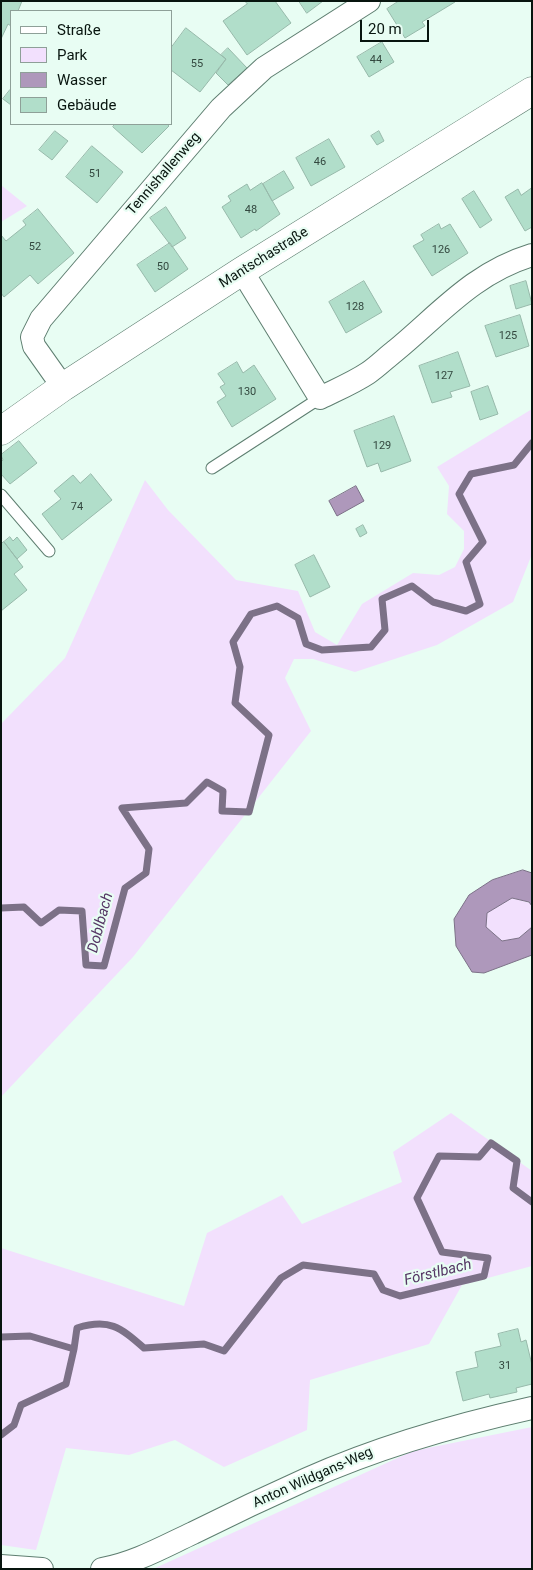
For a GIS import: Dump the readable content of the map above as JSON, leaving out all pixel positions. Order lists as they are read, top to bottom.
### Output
{
  "streets": {
    "street": ["Tennishallenweg", "Mantschastraße", "Anton Wildgans-Weg"]
  },
  "crossings": [
    ["Tennishallenweg", "Mantschastraße"]
  ],
  "water": ["Doblbach", "Förstlbach"],
  "house_numbers": [
    "44",
    "55",
    "46",
    "51",
    "48",
    "52",
    "126",
    "50",
    "128",
    "125",
    "127",
    "130",
    "129",
    "74",
    "31"
  ],
  "legend": [
    "Straße",
    "Park",
    "Wasser",
    "Gebäude"
  ],
  "scale_bar": "20 m"
}
